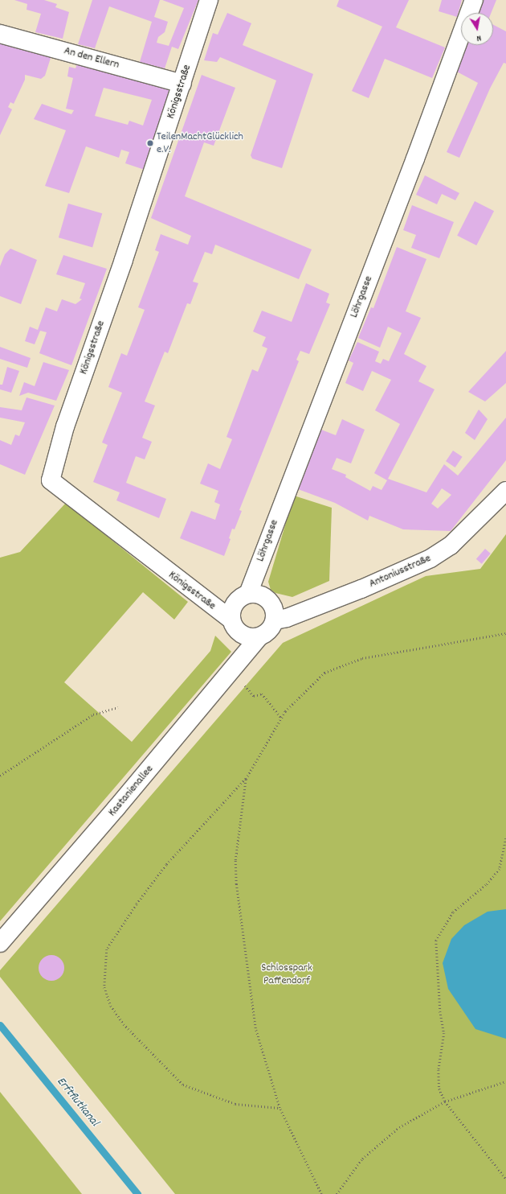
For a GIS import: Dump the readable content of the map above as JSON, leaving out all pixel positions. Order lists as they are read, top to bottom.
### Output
{
  "streets": {
    "street": [
      "An den Ellern",
      "Königsstraße",
      "Löhrgasse",
      "Antoniusstraße",
      "Kastanienallee"
    ]
  },
  "crossings": [
    ["An den Ellern", "Königsstraße"],
    ["Königsstraße", "Löhrgasse"],
    ["Königsstraße", "Antoniusstraße"],
    ["Königsstraße", "Kastanienallee"],
    ["Löhrgasse", "Antoniusstraße"],
    ["Löhrgasse", "Kastanienallee"],
    ["Antoniusstraße", "Kastanienallee"]
  ],
  "water": ["Erftflutkanal"],
  "parks": ["Schlosspark Paffendorf"],
  "places": ["TeilenMachtGlücklich e.V."],
  "north": "bottom"
}
